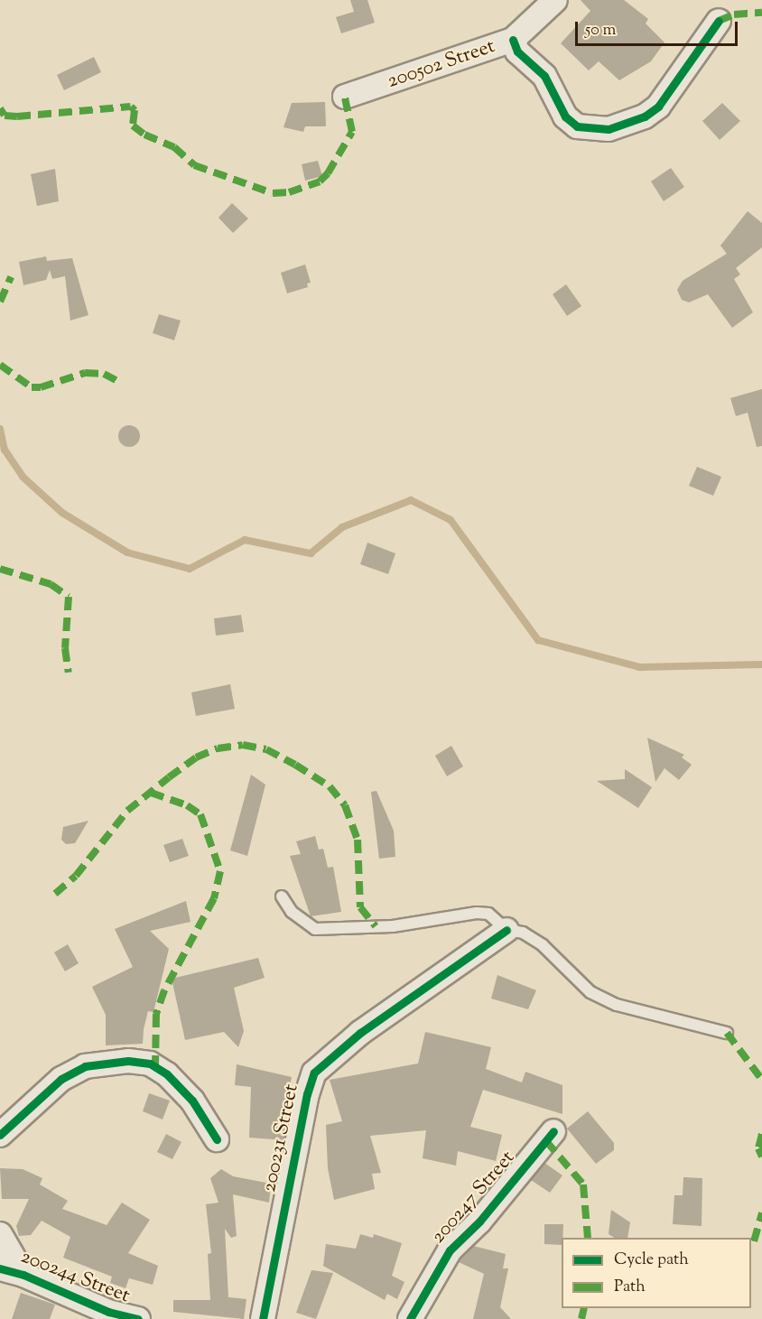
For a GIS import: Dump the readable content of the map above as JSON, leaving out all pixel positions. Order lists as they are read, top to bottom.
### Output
{
  "streets": {
    "street": [
      "200502 Street",
      "200231 Street",
      "200247 Street",
      "200244 Street"
    ]
  },
  "legend": ["Cycle path", "Path"],
  "scale_bar": "50 m"
}
